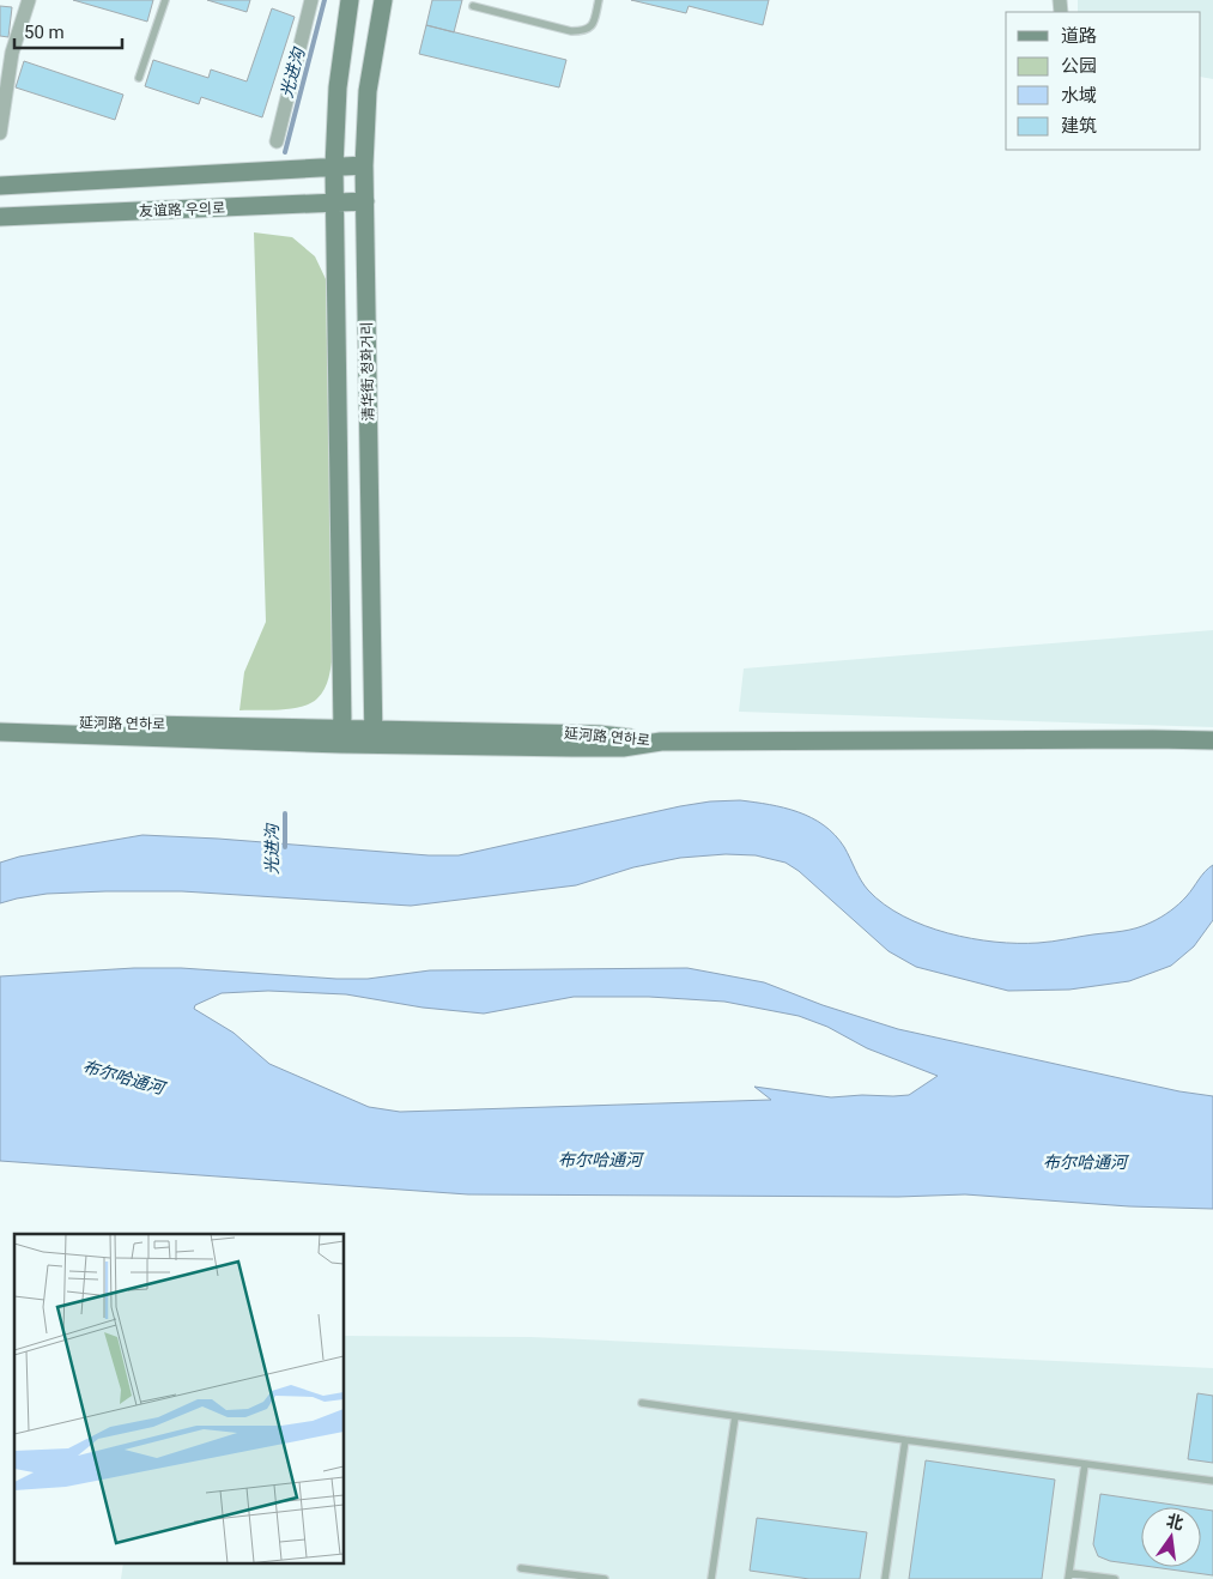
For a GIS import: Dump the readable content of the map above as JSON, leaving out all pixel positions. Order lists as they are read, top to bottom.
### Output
{
  "streets": {
    "main road": ["友谊路 우의로", "清华街 청화거리", "延河路 연하로"]
  },
  "crossings": [
    ["友谊路 우의로", "清华街 청화거리"],
    ["清华街 청화거리", "延河路 연하로"]
  ],
  "water": ["光进沟", "布尔哈通河"],
  "legend": [
    "道路",
    "公园",
    "水域",
    "建筑"
  ],
  "scale_bar": "50 m",
  "north": "top"
}
